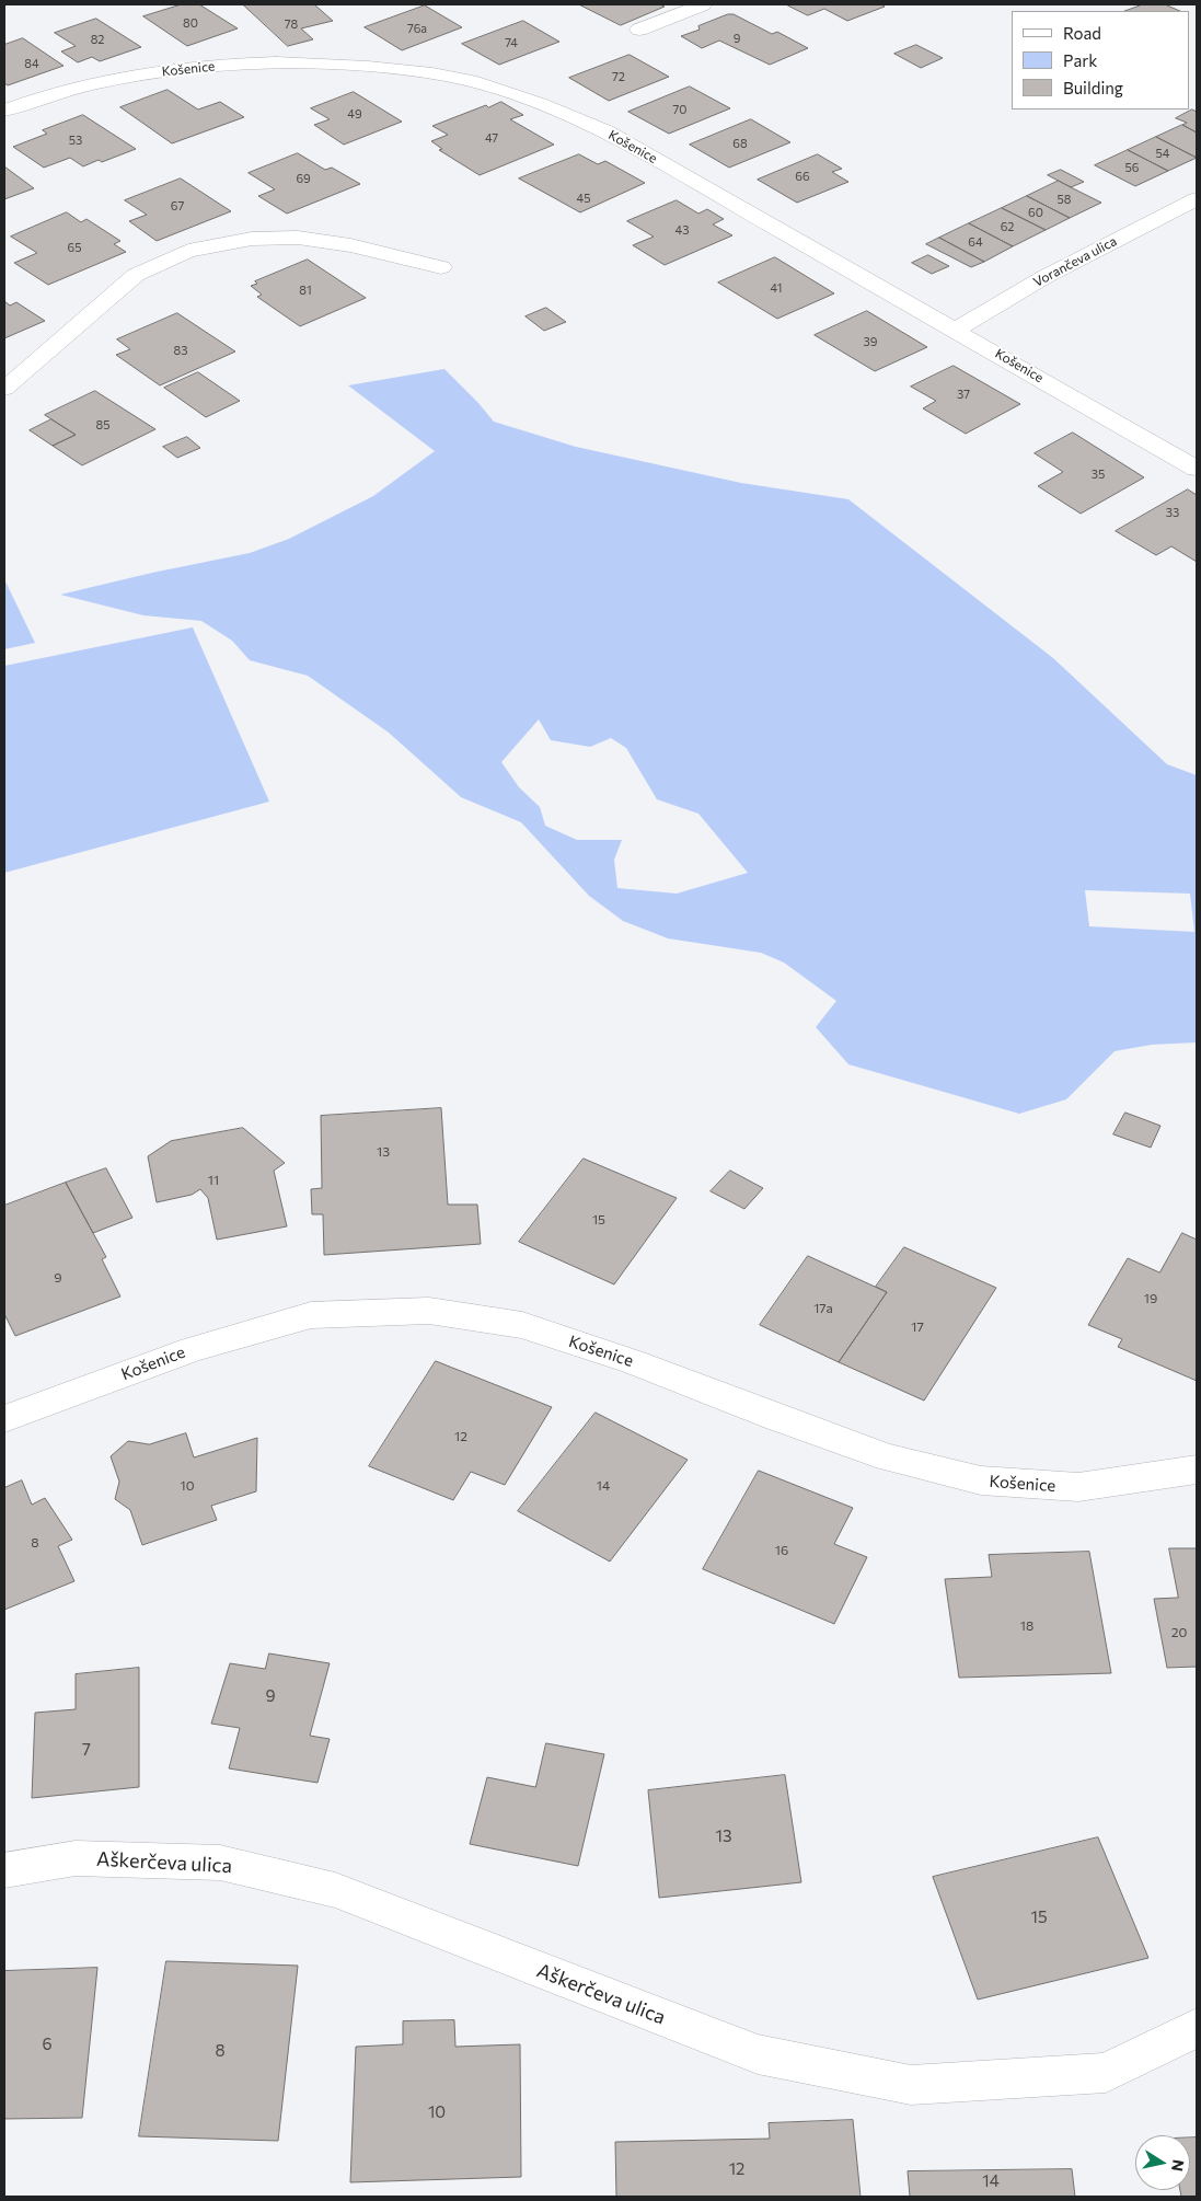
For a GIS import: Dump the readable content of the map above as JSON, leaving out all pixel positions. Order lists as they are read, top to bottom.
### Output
{
  "streets": {
    "street": ["Košenice", "Vorančeva ulica", "Aškerčeva ulica"]
  },
  "crossings": [
    ["Košenice", "Vorančeva ulica"]
  ],
  "house_numbers": [
    "80",
    "78",
    "76a",
    "9",
    "82",
    "74",
    "84",
    "72",
    "70",
    "49",
    "47",
    "53",
    "68",
    "54",
    "56",
    "66",
    "69",
    "45",
    "58",
    "67",
    "60",
    "62",
    "43",
    "64",
    "65",
    "41",
    "81",
    "39",
    "83",
    "37",
    "85",
    "35",
    "33",
    "13",
    "11",
    "15",
    "9",
    "19",
    "17a",
    "17",
    "12",
    "10",
    "14",
    "8",
    "16",
    "18",
    "20",
    "9",
    "7",
    "13",
    "15",
    "6",
    "8",
    "10",
    "12",
    "14"
  ],
  "legend": ["Road", "Park", "Building"],
  "north": "right"
}
